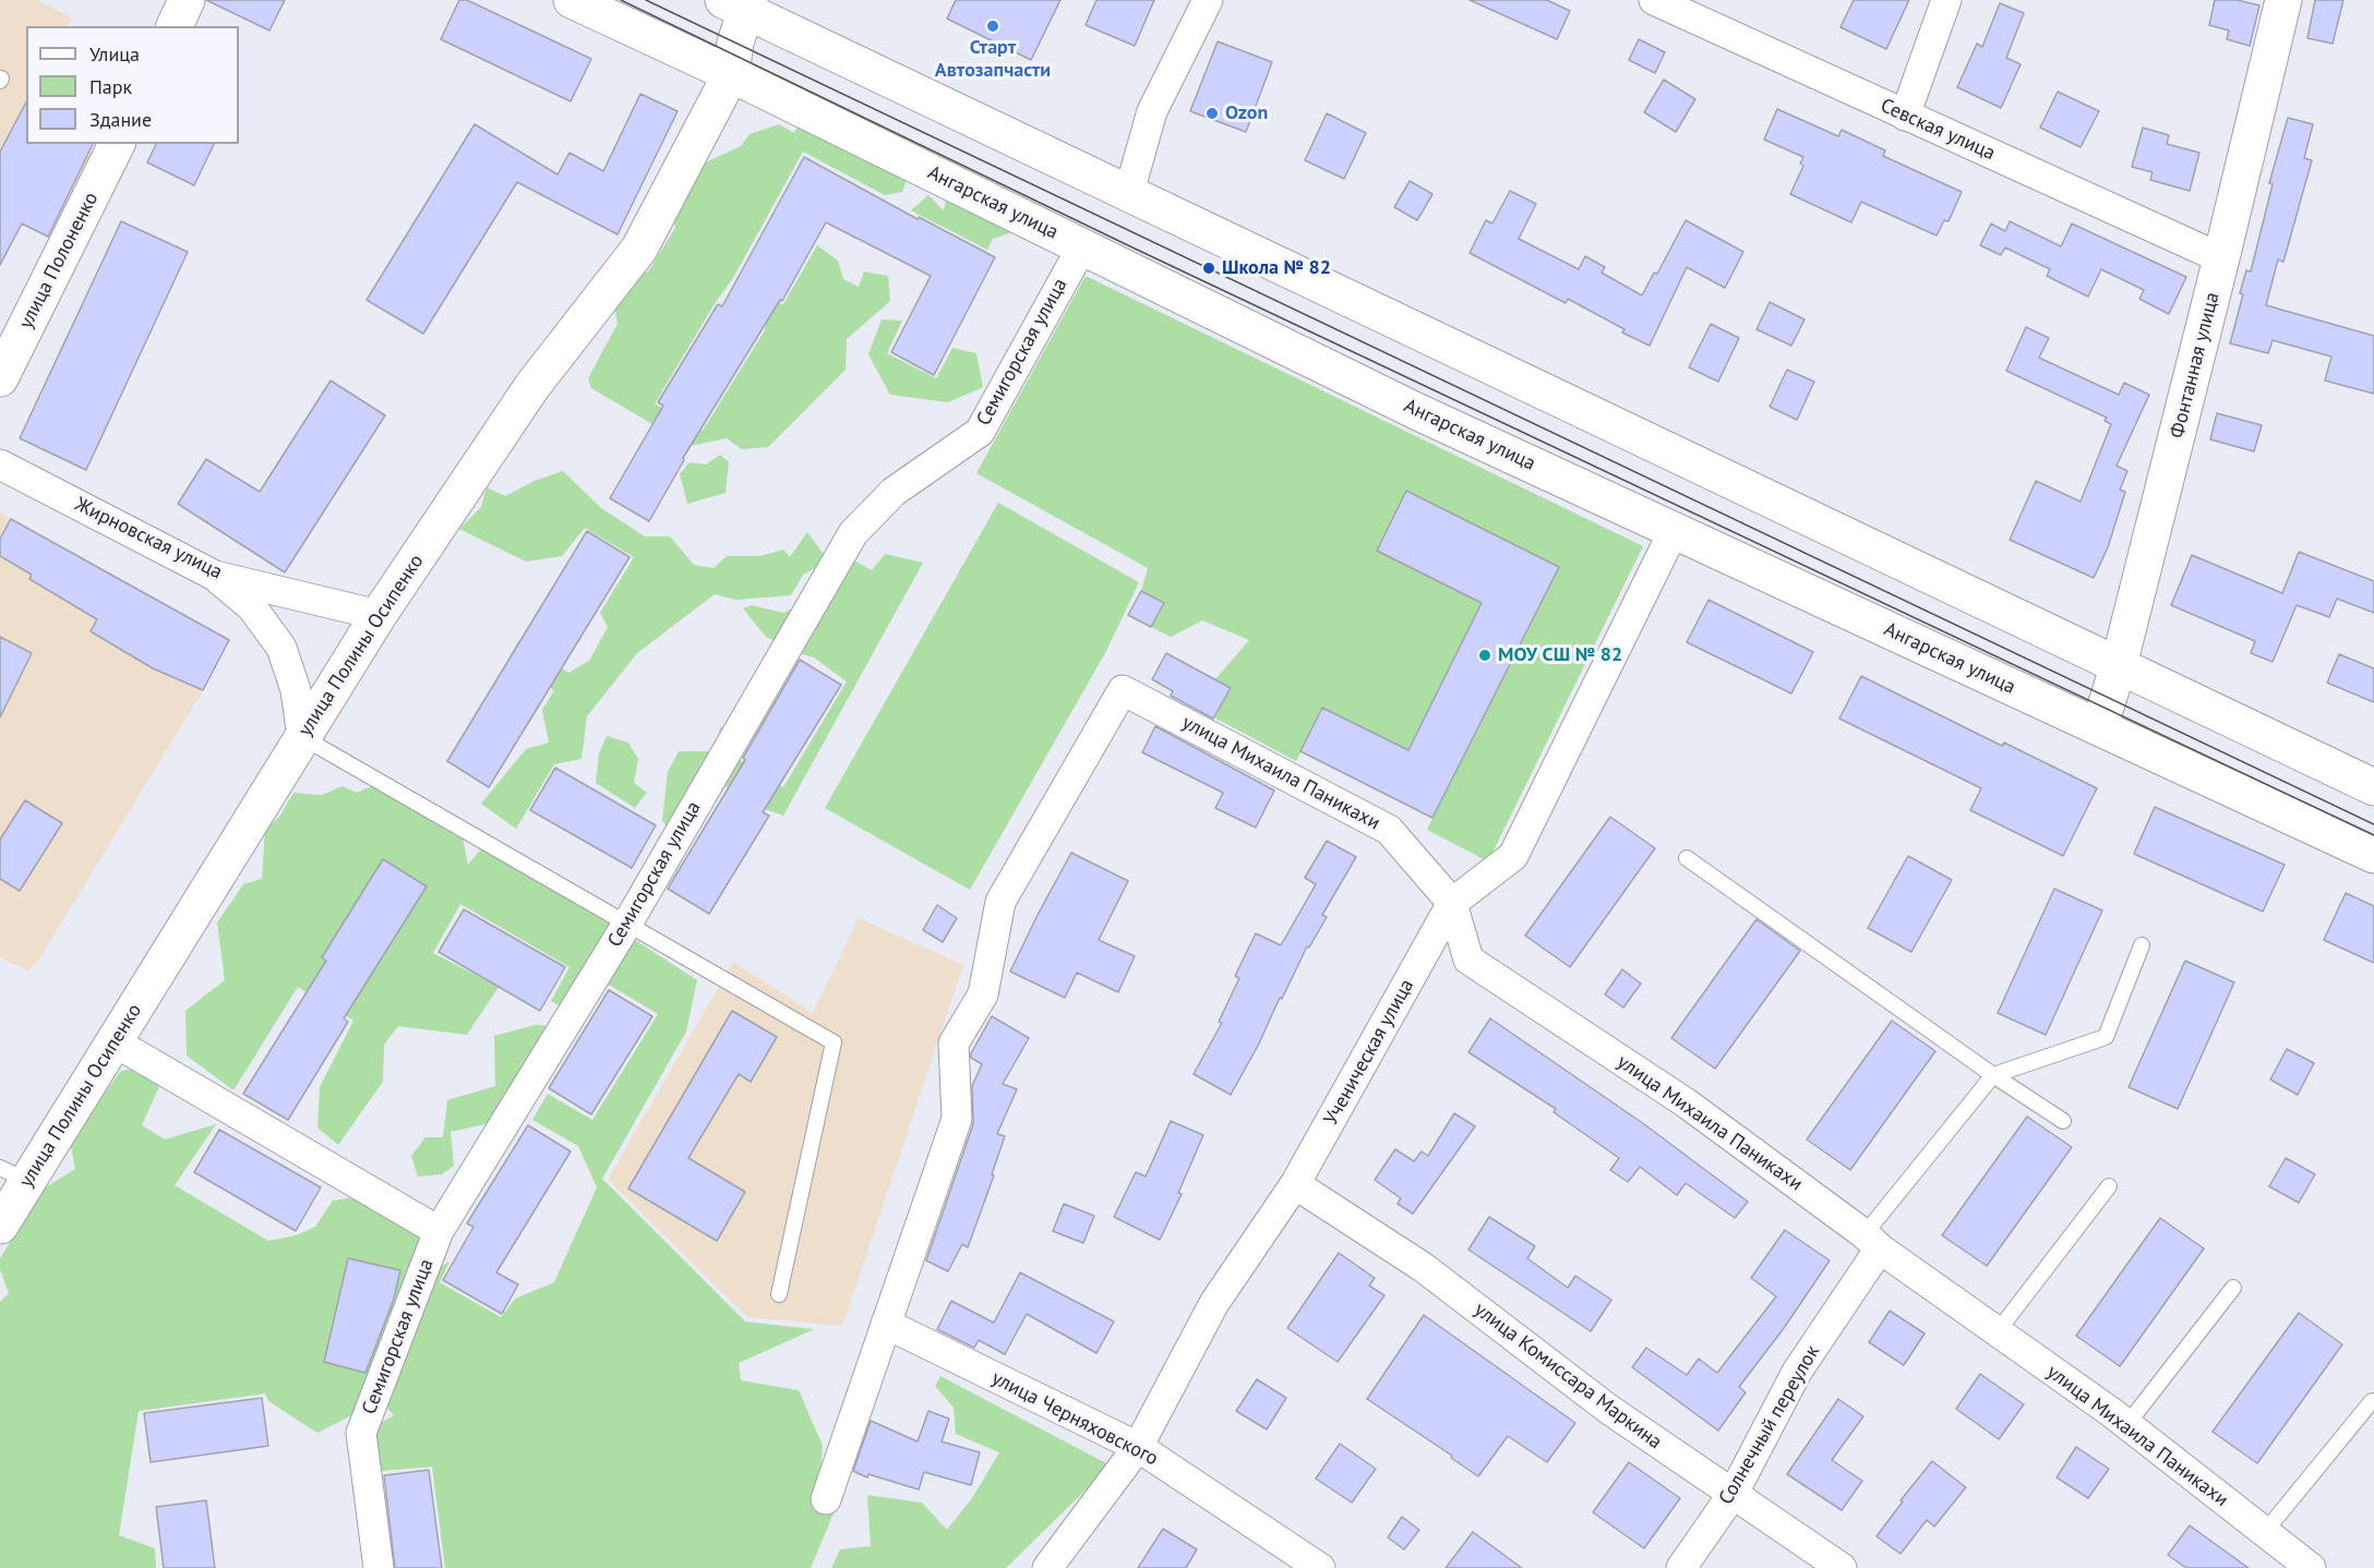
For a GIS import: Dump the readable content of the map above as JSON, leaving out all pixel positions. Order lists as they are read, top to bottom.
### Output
{
  "streets": {
    "main road": [
      "Ангарская улица",
      "улица Полоненко",
      "Фонтанная улица",
      "улица Полины Осипенко"
    ],
    "street": [
      "Севская улица",
      "Семигорская улица",
      "Жирновская улица",
      "улица Михаила Паникахи",
      "Ученическая улица",
      "улица Комиссара Маркина",
      "улица Черняховского",
      "Солнечный переулок"
    ]
  },
  "crossings": [
    ["Севская улица", "Фонтанная улица"],
    ["Ангарская улица", "Семигорская улица"],
    ["Ангарская улица", "Фонтанная улица"],
    ["Ангарская улица", "улица Полины Осипенко"],
    ["Ангарская улица", "Ученическая улица"],
    ["Жирновская улица", "улица Полины Осипенко"],
    ["улица Михаила Паникахи", "Ученическая улица"],
    ["улица Михаила Паникахи", "улица Черняховского"],
    ["улица Михаила Паникахи", "Солнечный переулок"],
    ["Ученическая улица", "улица Комиссара Маркина"],
    ["Ученическая улица", "улица Черняховского"],
    ["улица Комиссара Маркина", "Солнечный переулок"]
  ],
  "places": [
    "Старт Автозапчасти",
    "Ozon",
    "Школа № 82",
    "МОУ СШ № 82"
  ],
  "legend": ["Улица", "Парк", "Здание"]
}
